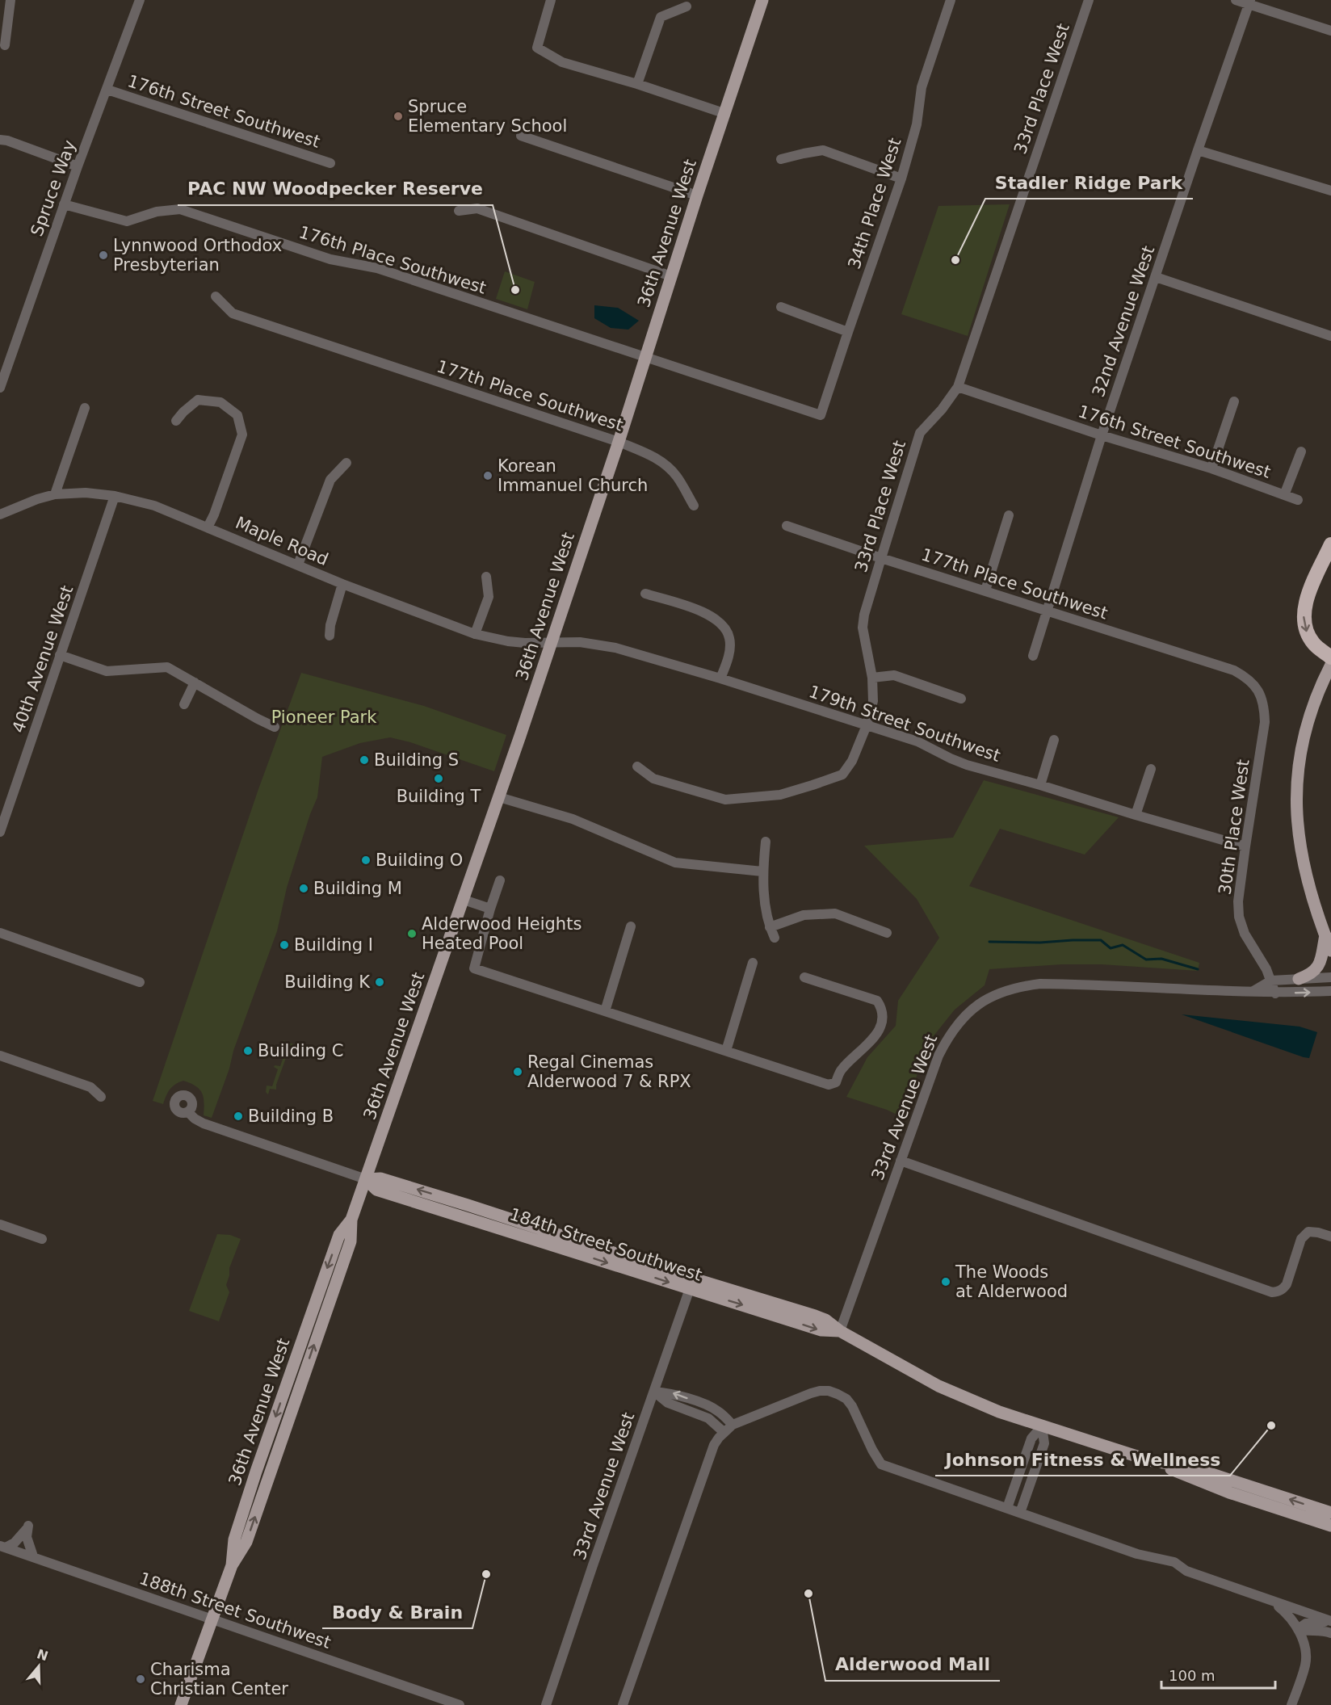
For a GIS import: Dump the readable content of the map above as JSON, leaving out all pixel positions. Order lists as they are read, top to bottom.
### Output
{
  "streets": {
    "main road": ["36th Avenue West", "184th Street Southwest"],
    "street": [
      "33rd Place West",
      "176th Street Southwest",
      "Spruce Way",
      "34th Place West",
      "176th Place Southwest",
      "32nd Avenue West",
      "177th Place Southwest",
      "Maple Road",
      "40th Avenue West",
      "179th Street Southwest",
      "30th Place West",
      "33rd Avenue West",
      "188th Street Southwest"
    ]
  },
  "crossings": [
    ["33rd Place West", "176th Street Southwest"],
    ["33rd Place West", "177th Place Southwest"],
    ["33rd Place West", "179th Street Southwest"],
    ["176th Street Southwest", "Spruce Way"],
    ["176th Street Southwest", "32nd Avenue West"],
    ["Spruce Way", "176th Place Southwest"],
    ["34th Place West", "176th Place Southwest"],
    ["36th Avenue West", "176th Place Southwest"],
    ["36th Avenue West", "177th Place Southwest"],
    ["36th Avenue West", "Maple Road"],
    ["36th Avenue West", "179th Street Southwest"],
    ["36th Avenue West", "184th Street Southwest"],
    ["36th Avenue West", "188th Street Southwest"],
    ["32nd Avenue West", "177th Place Southwest"],
    ["177th Place Southwest", "30th Place West"],
    ["Maple Road", "40th Avenue West"],
    ["Maple Road", "179th Street Southwest"],
    ["179th Street Southwest", "30th Place West"],
    ["30th Place West", "33rd Avenue West"],
    ["33rd Avenue West", "184th Street Southwest"]
  ],
  "parks": ["Pioneer Park"],
  "places": [
    "Spruce Elementary School",
    "Lynnwood Orthodox Presbyterian",
    "Stadler Ridge Park",
    "PAC NW Woodpecker Reserve",
    "Korean Immanuel Church",
    "Building S",
    "Building T",
    "Building O",
    "Building M",
    "Alderwood Heights Heated Pool",
    "Building I",
    "Building K",
    "Building C",
    "Regal Cinemas Alderwood 7 & RPX",
    "Building B",
    "The Woods at Alderwood",
    "Johnson Fitness & Wellness",
    "Body & Brain",
    "Alderwood Mall",
    "Charisma Christian Center"
  ],
  "scale_bar": "100 m",
  "north": "top"
}
